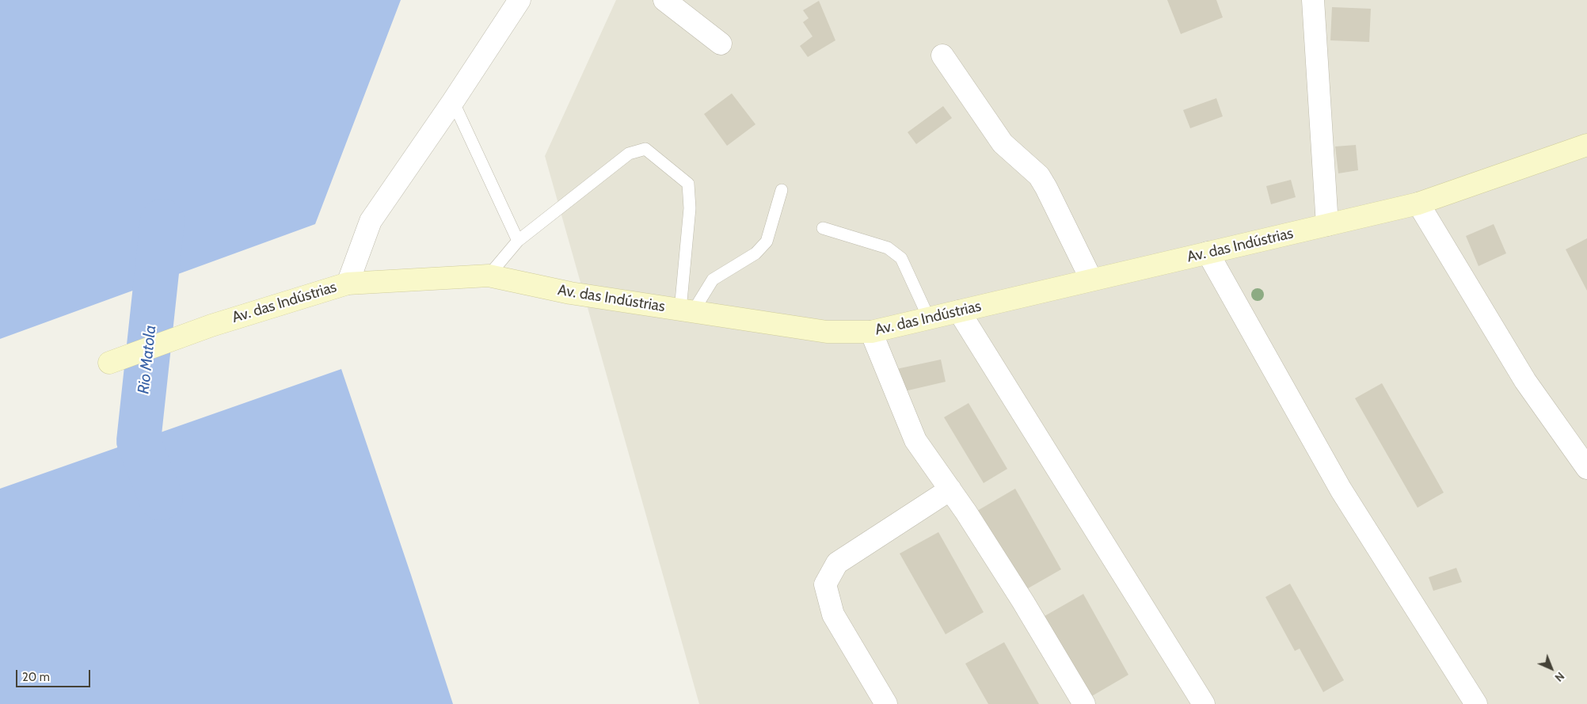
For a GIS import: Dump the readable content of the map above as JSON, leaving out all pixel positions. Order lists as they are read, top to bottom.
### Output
{
  "streets": {
    "street": ["Av. das Indústrias"]
  },
  "water": ["Rio Matola"],
  "scale_bar": "20 m",
  "north": "bottom right"
}
